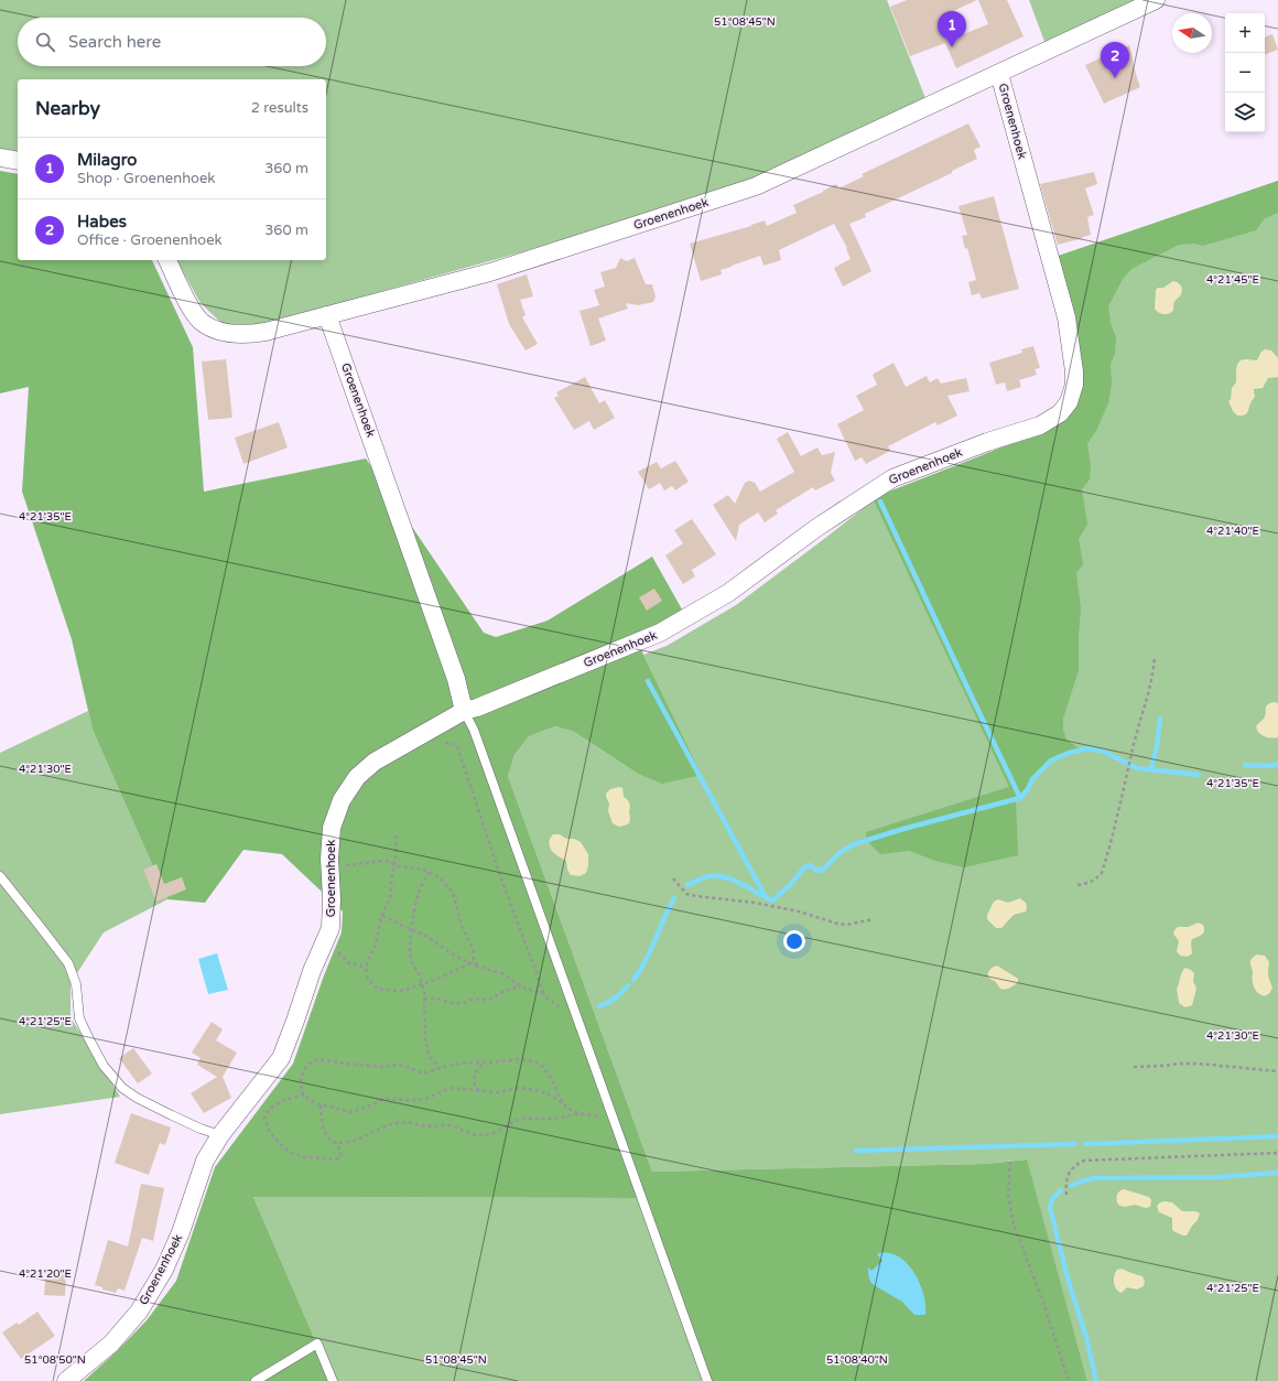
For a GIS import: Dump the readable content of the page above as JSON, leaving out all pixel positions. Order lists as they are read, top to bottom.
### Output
{
  "streets": {
    "street": ["Groenenhoek"]
  },
  "north": "left",
  "page": {
    "pins": ["1", "2"],
    "map_buttons": ["+", "−"],
    "search": "Search here",
    "heading": ["Nearby", "2 results"],
    "list": [
      {
        "mark": "1",
        "name": "Milagro",
        "note": "Shop · Groenenhoek",
        "value": "360 m"
      },
      {
        "mark": "2",
        "name": "Habes",
        "note": "Office · Groenenhoek",
        "value": "360 m"
      }
    ]
  },
  "coordinates": [
    "51°08'45\"N",
    "4°21'45\"E",
    "4°21'35\"E",
    "4°21'40\"E",
    "4°21'30\"E",
    "4°21'25\"E",
    "4°21'20\"E",
    "51°08'50\"N",
    "51°08'40\"N"
  ]
}
